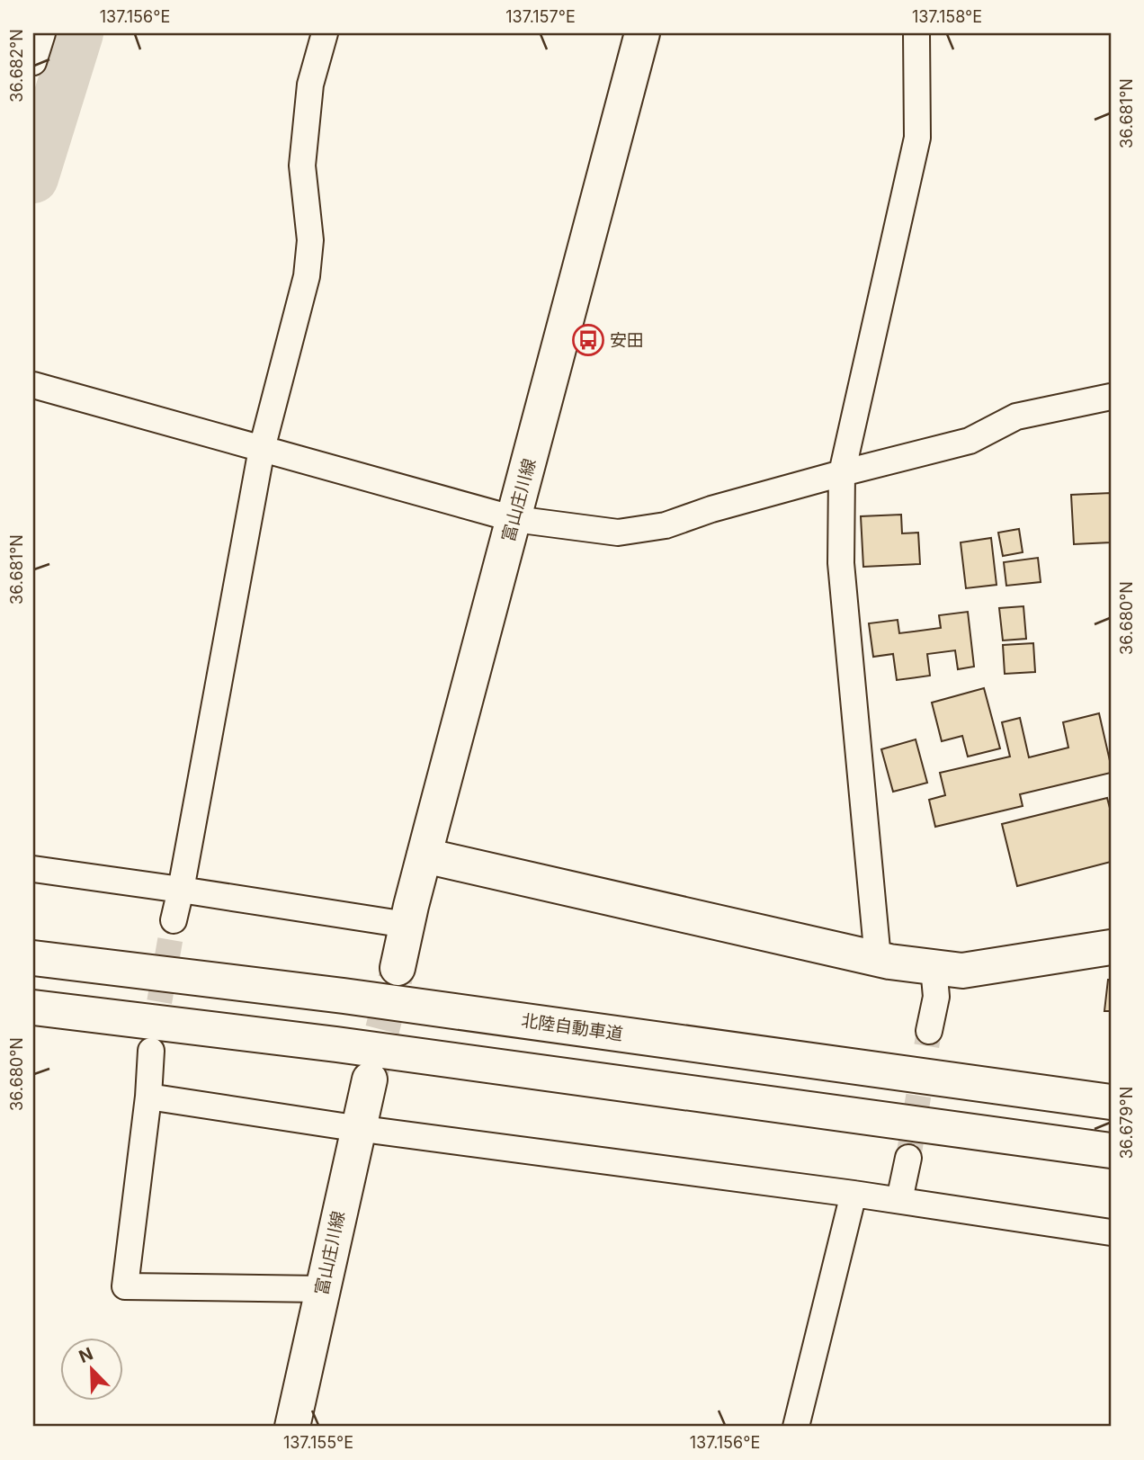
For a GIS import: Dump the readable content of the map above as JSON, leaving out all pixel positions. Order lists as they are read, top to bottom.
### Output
{
  "streets": {
    "main road": ["富山庄川線", "北陸自動車道"]
  },
  "places": {
    "bus stop": ["安田"]
  },
  "north": "top left",
  "coordinates": [
    "137.156°E",
    "137.157°E",
    "137.158°E",
    "36.682°N",
    "36.681°N",
    "36.680°N",
    "36.679°N",
    "137.155°E"
  ]
}
